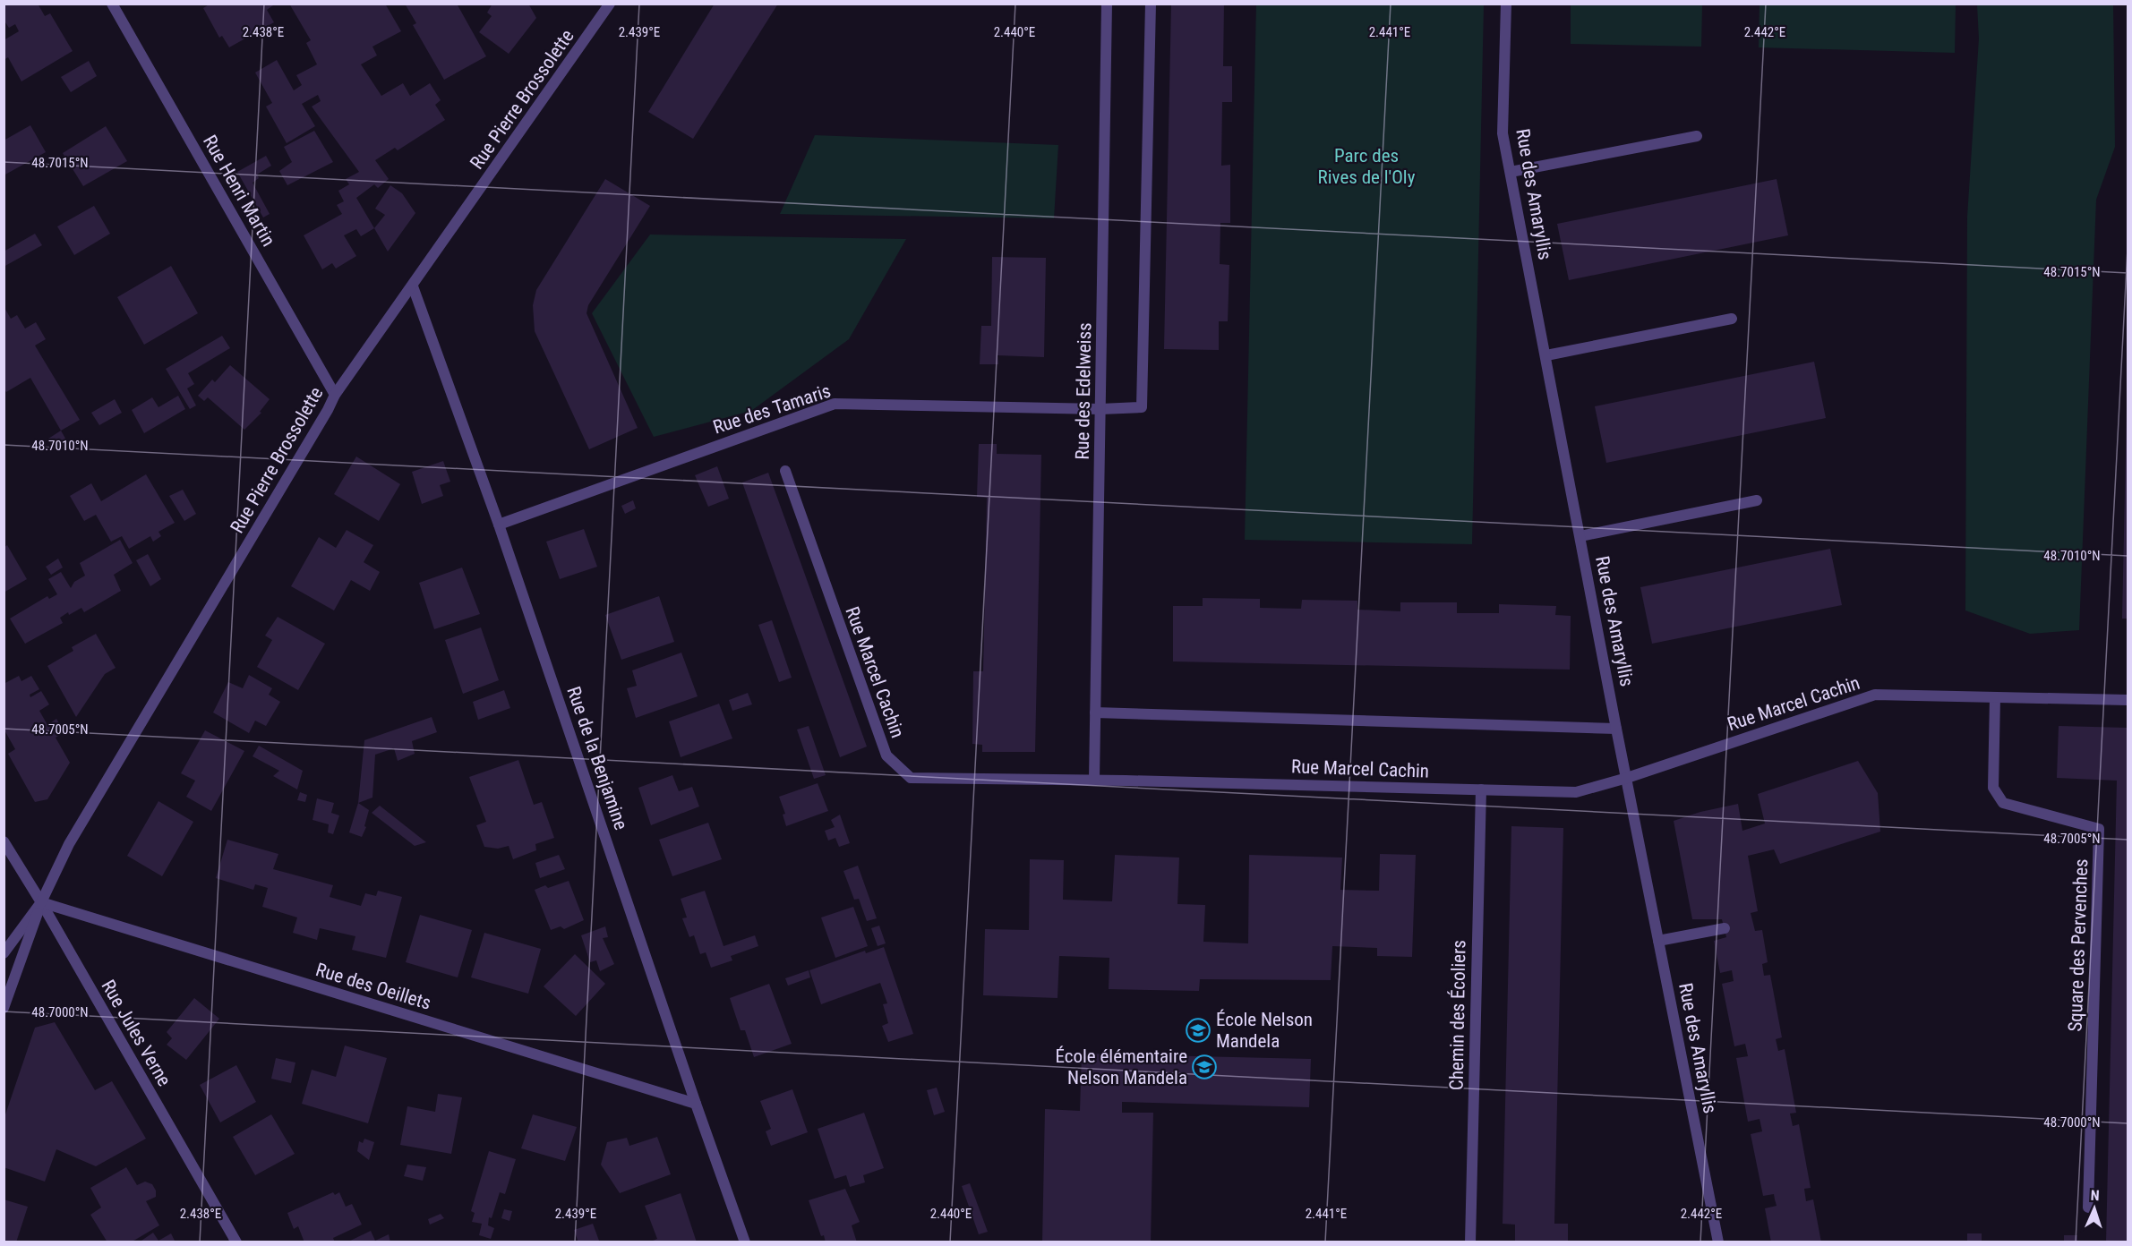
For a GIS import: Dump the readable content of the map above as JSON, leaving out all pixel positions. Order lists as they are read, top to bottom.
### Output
{
  "streets": {
    "street": [
      "Rue Pierre Brossolette",
      "Rue Henri Martin",
      "Rue des Amaryllis",
      "Rue des Edelweiss",
      "Rue des Tamaris",
      "Rue Marcel Cachin",
      "Rue de la Benjamine",
      "Square des Pervenches",
      "Rue des Oeillets",
      "Chemin des Écoliers",
      "Rue Jules Verne"
    ]
  },
  "crossings": [
    ["Rue Pierre Brossolette", "Rue Henri Martin"],
    ["Rue Pierre Brossolette", "Rue de la Benjamine"],
    ["Rue Pierre Brossolette", "Rue des Oeillets"],
    ["Rue Pierre Brossolette", "Rue Jules Verne"],
    ["Rue des Amaryllis", "Rue Marcel Cachin"],
    ["Rue des Edelweiss", "Rue des Tamaris"],
    ["Rue des Edelweiss", "Rue Marcel Cachin"],
    ["Rue des Tamaris", "Rue de la Benjamine"],
    ["Rue Marcel Cachin", "Square des Pervenches"],
    ["Rue Marcel Cachin", "Chemin des Écoliers"],
    ["Rue de la Benjamine", "Rue des Oeillets"],
    ["Rue des Oeillets", "Rue Jules Verne"]
  ],
  "parks": ["Parc des Rives de l'Oly"],
  "places": {
    "school or university": ["École Nelson Mandela", "École élémentaire Nelson Mandela"]
  },
  "north": "top",
  "coordinates": [
    "2.438°E",
    "2.439°E",
    "2.440°E",
    "2.441°E",
    "2.442°E",
    "48.7015°N",
    "48.7010°N",
    "48.7005°N",
    "48.7000°N"
  ]
}
